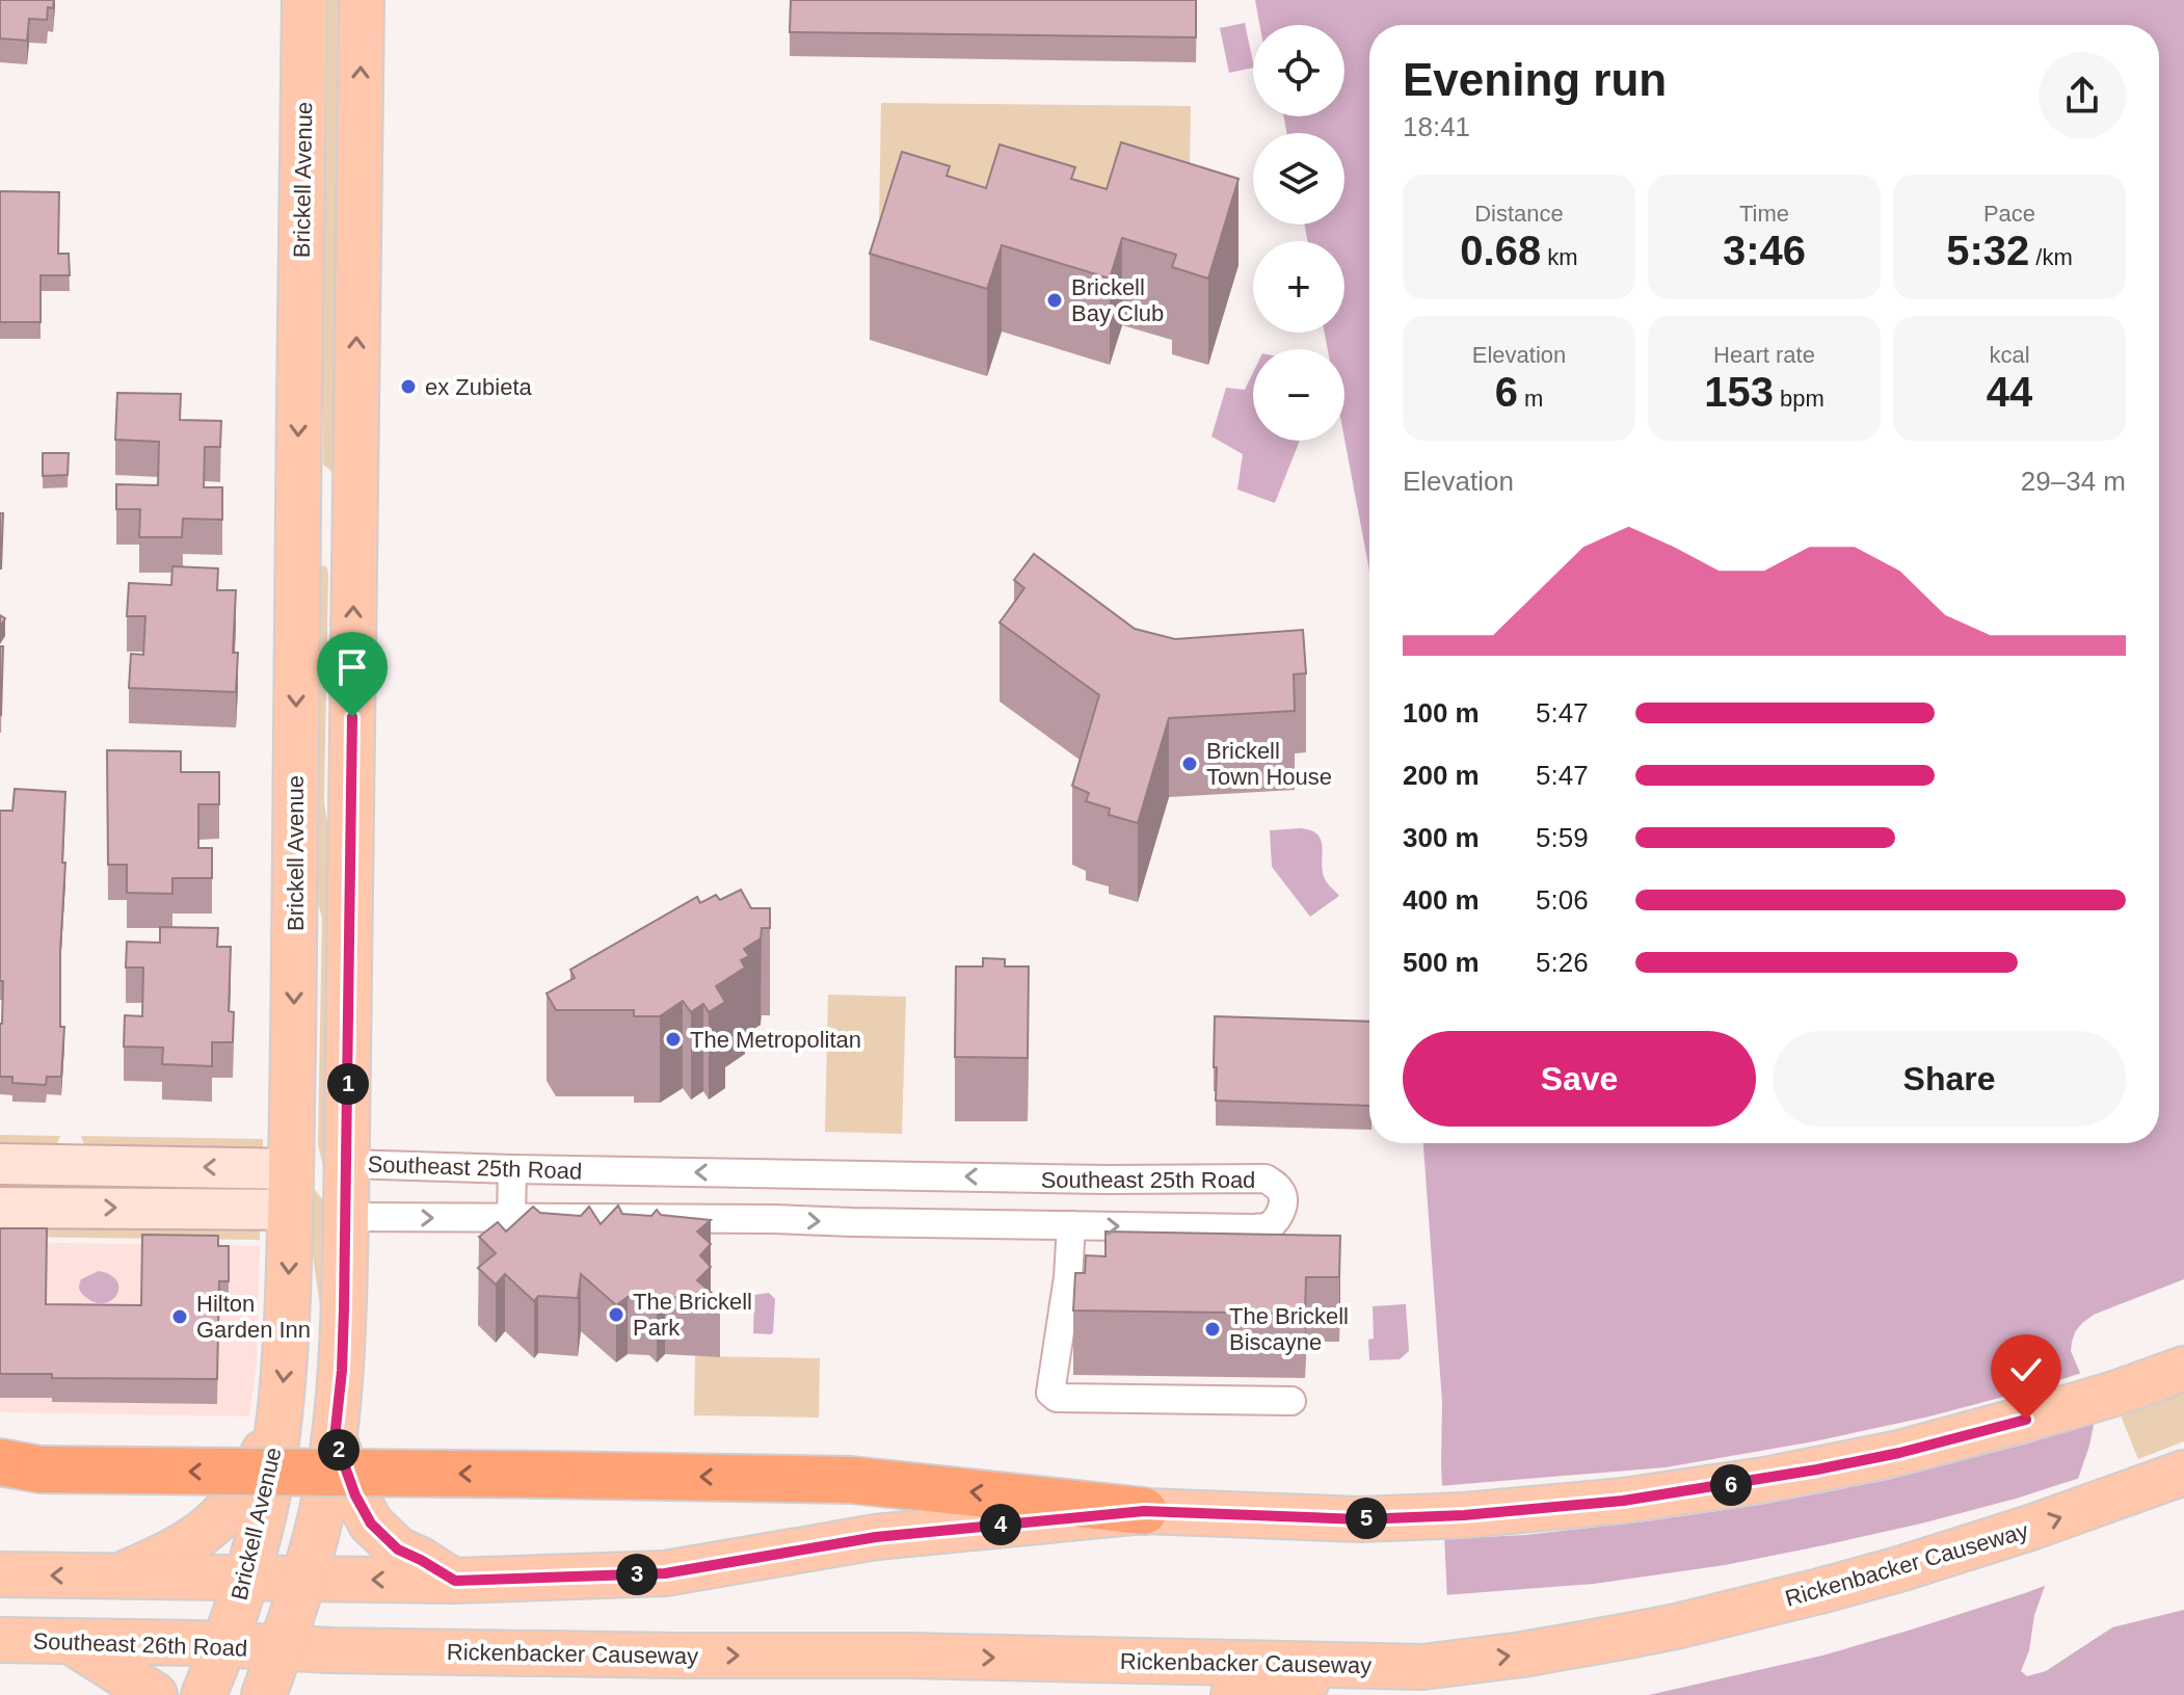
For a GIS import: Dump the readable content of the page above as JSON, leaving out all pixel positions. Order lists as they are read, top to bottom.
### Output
{
  "streets": {
    "main road": ["Brickell Avenue", "Rickenbacker Causeway", "Southeast 26th Road"],
    "street": ["Southeast 25th Road"]
  },
  "crossings": [
    ["Brickell Avenue", "Southeast 26th Road"],
    ["Rickenbacker Causeway", "Southeast 26th Road"]
  ],
  "places": [
    "Brickell Bay Club",
    "ex Zubieta",
    "Brickell Town House",
    "The Metropolitan",
    "The Brickell Park",
    "Hilton Garden Inn",
    "The Brickell Biscayne"
  ],
  "page": {
    "map_buttons": ["+", "−"],
    "heading": ["Evening run", "18:41"],
    "stats": [
      ["Distance", "0.68 km"],
      ["Time", "3:46"],
      ["Pace", "5:32 /km"],
      ["Elevation", "6 m"],
      ["Heart rate", "153 bpm"],
      ["kcal", "44"]
    ],
    "chart": ["Elevation", "29–34 m"],
    "list": [
      {
        "name": "100 m",
        "note": "5:47"
      },
      {
        "name": "200 m",
        "note": "5:47"
      },
      {
        "name": "300 m",
        "note": "5:59"
      },
      {
        "name": "400 m",
        "note": "5:06"
      },
      {
        "name": "500 m",
        "note": "5:26"
      }
    ],
    "buttons": ["Save", "Share"],
    "pins": [
      "1",
      "2",
      "6",
      "5",
      "4",
      "3"
    ]
  }
}
